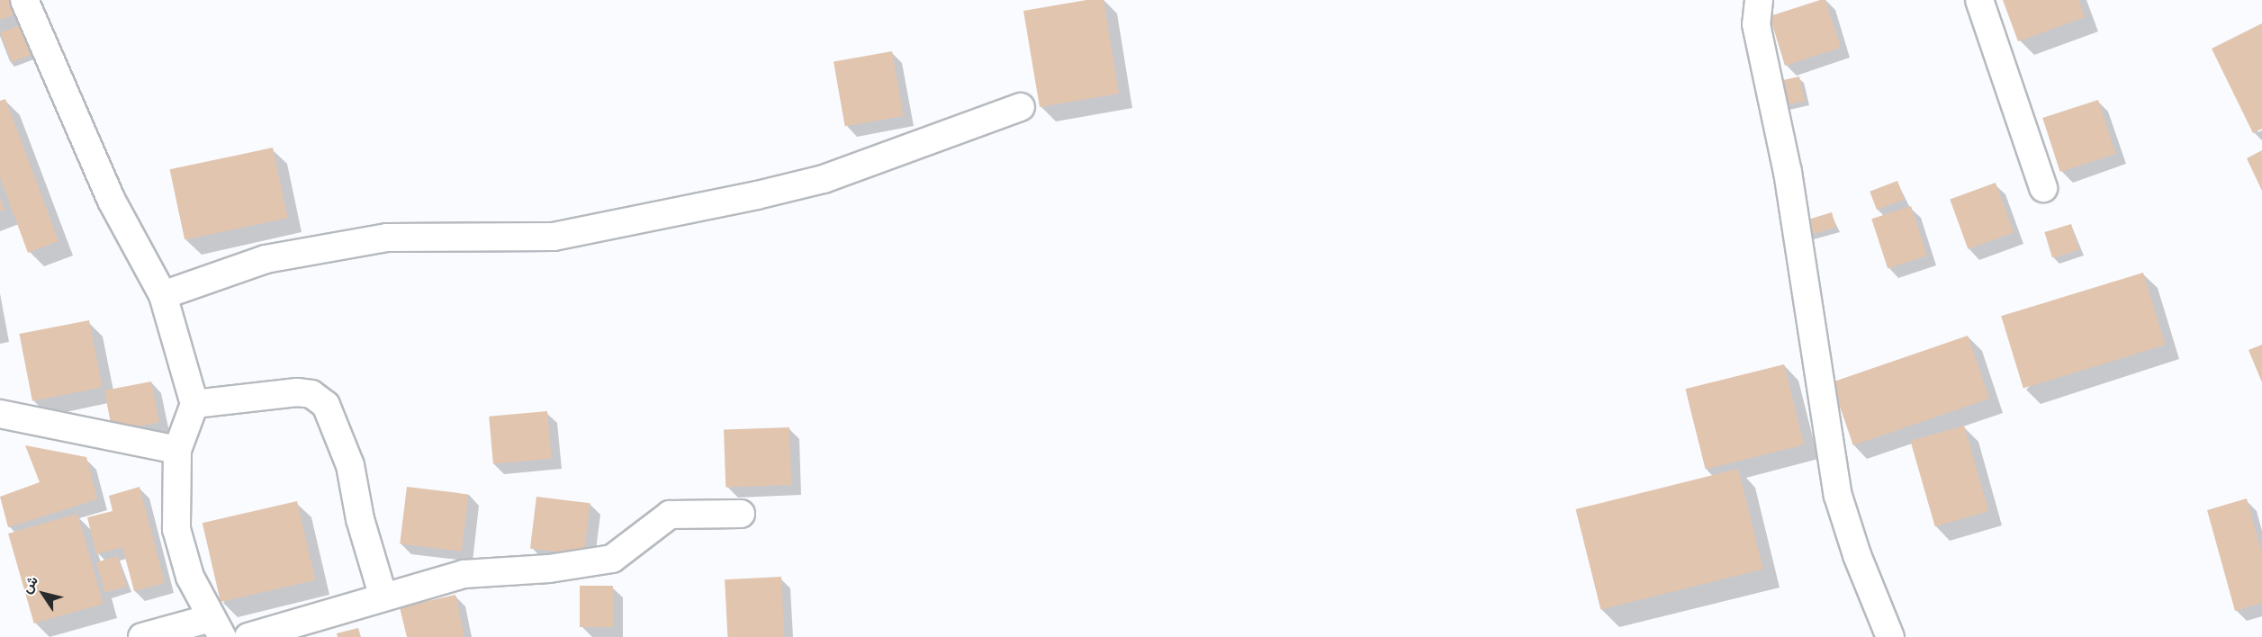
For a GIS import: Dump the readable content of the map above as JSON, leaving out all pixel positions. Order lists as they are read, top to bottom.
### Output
{
  "north": "top left"
}
